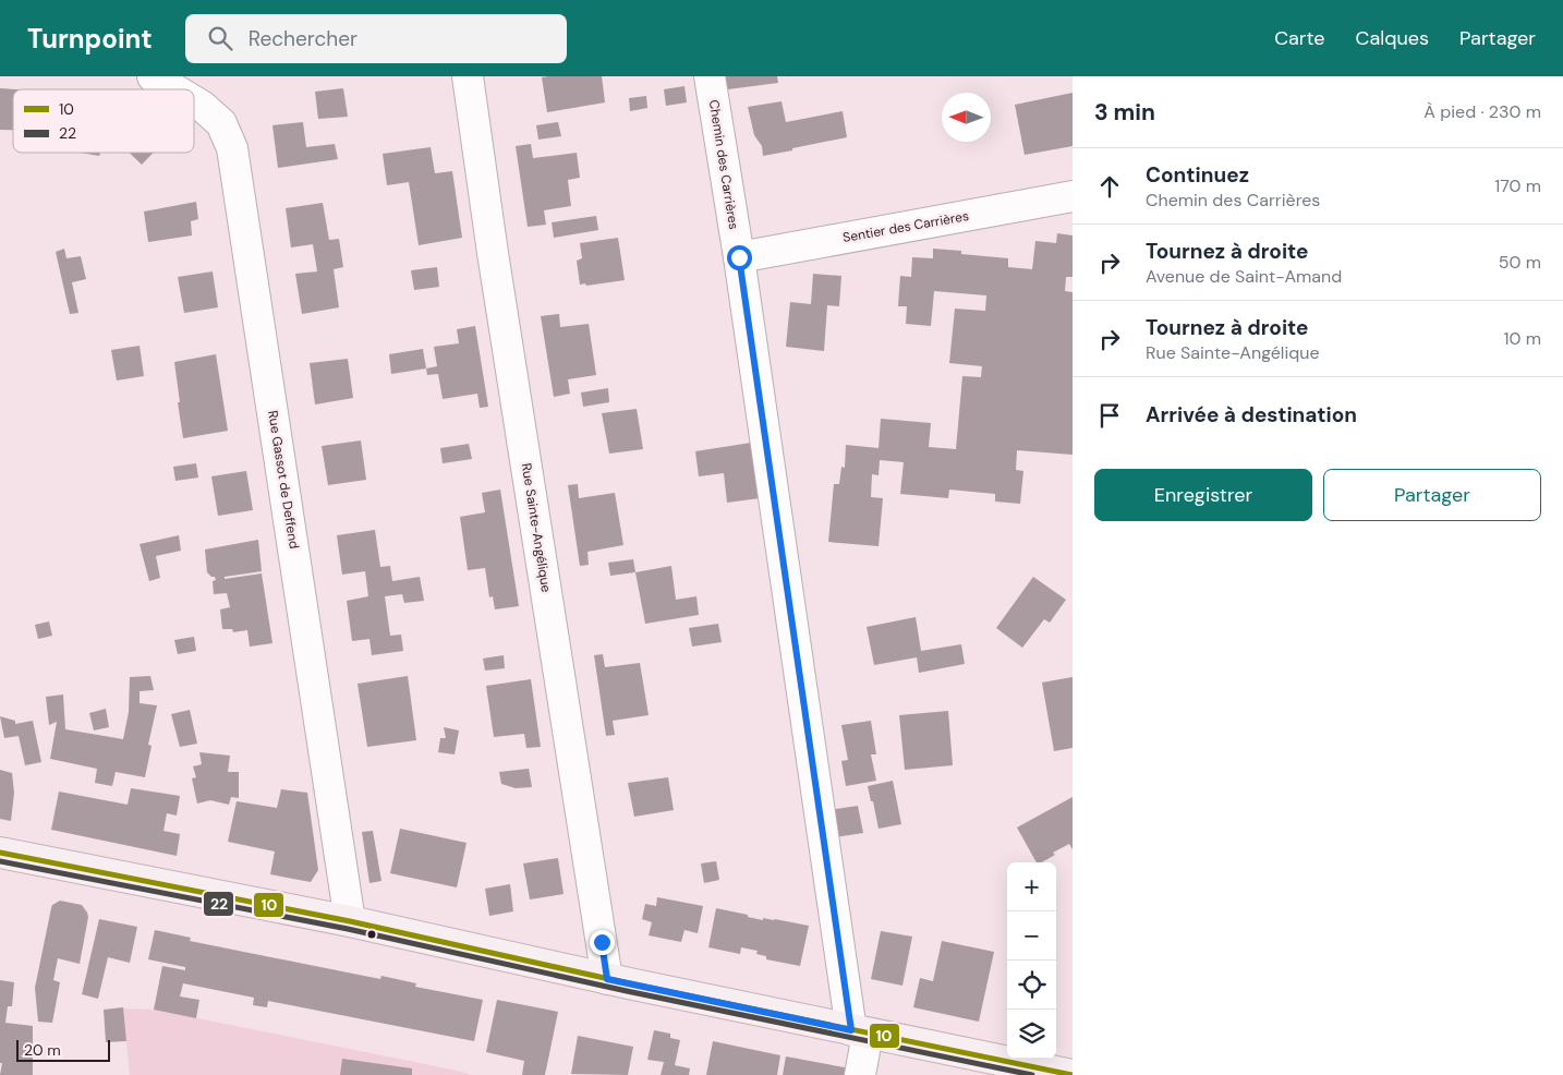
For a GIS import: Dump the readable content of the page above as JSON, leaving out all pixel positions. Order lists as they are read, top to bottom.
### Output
{
  "streets": {
    "street": [
      "Chemin des Carrières",
      "Sentier des Carrières",
      "Rue Gassot de Deffend",
      "Rue Sainte-Angélique"
    ]
  },
  "crossings": [
    ["Chemin des Carrières", "Sentier des Carrières"]
  ],
  "lines": ["transit line 10", "transit line 22"],
  "legend": ["10", "22"],
  "scale_bar": "20 m",
  "north": "left",
  "page": {
    "header": "Turnpoint",
    "search": "Rechercher",
    "nav": ["Carte", "Calques", "Partager"],
    "heading": ["3 min", "À pied · 230 m"],
    "list": [
      ["Continuez", "Chemin des Carrières", "170 m"],
      ["Tournez à droite", "Avenue de Saint-Amand", "50 m"],
      ["Tournez à droite", "Rue Sainte-Angélique", "10 m"],
      "Arrivée à destination"
    ],
    "buttons": ["Enregistrer", "Partager"],
    "map_buttons": ["+", "−"],
    "scale": "20 m"
  }
}
